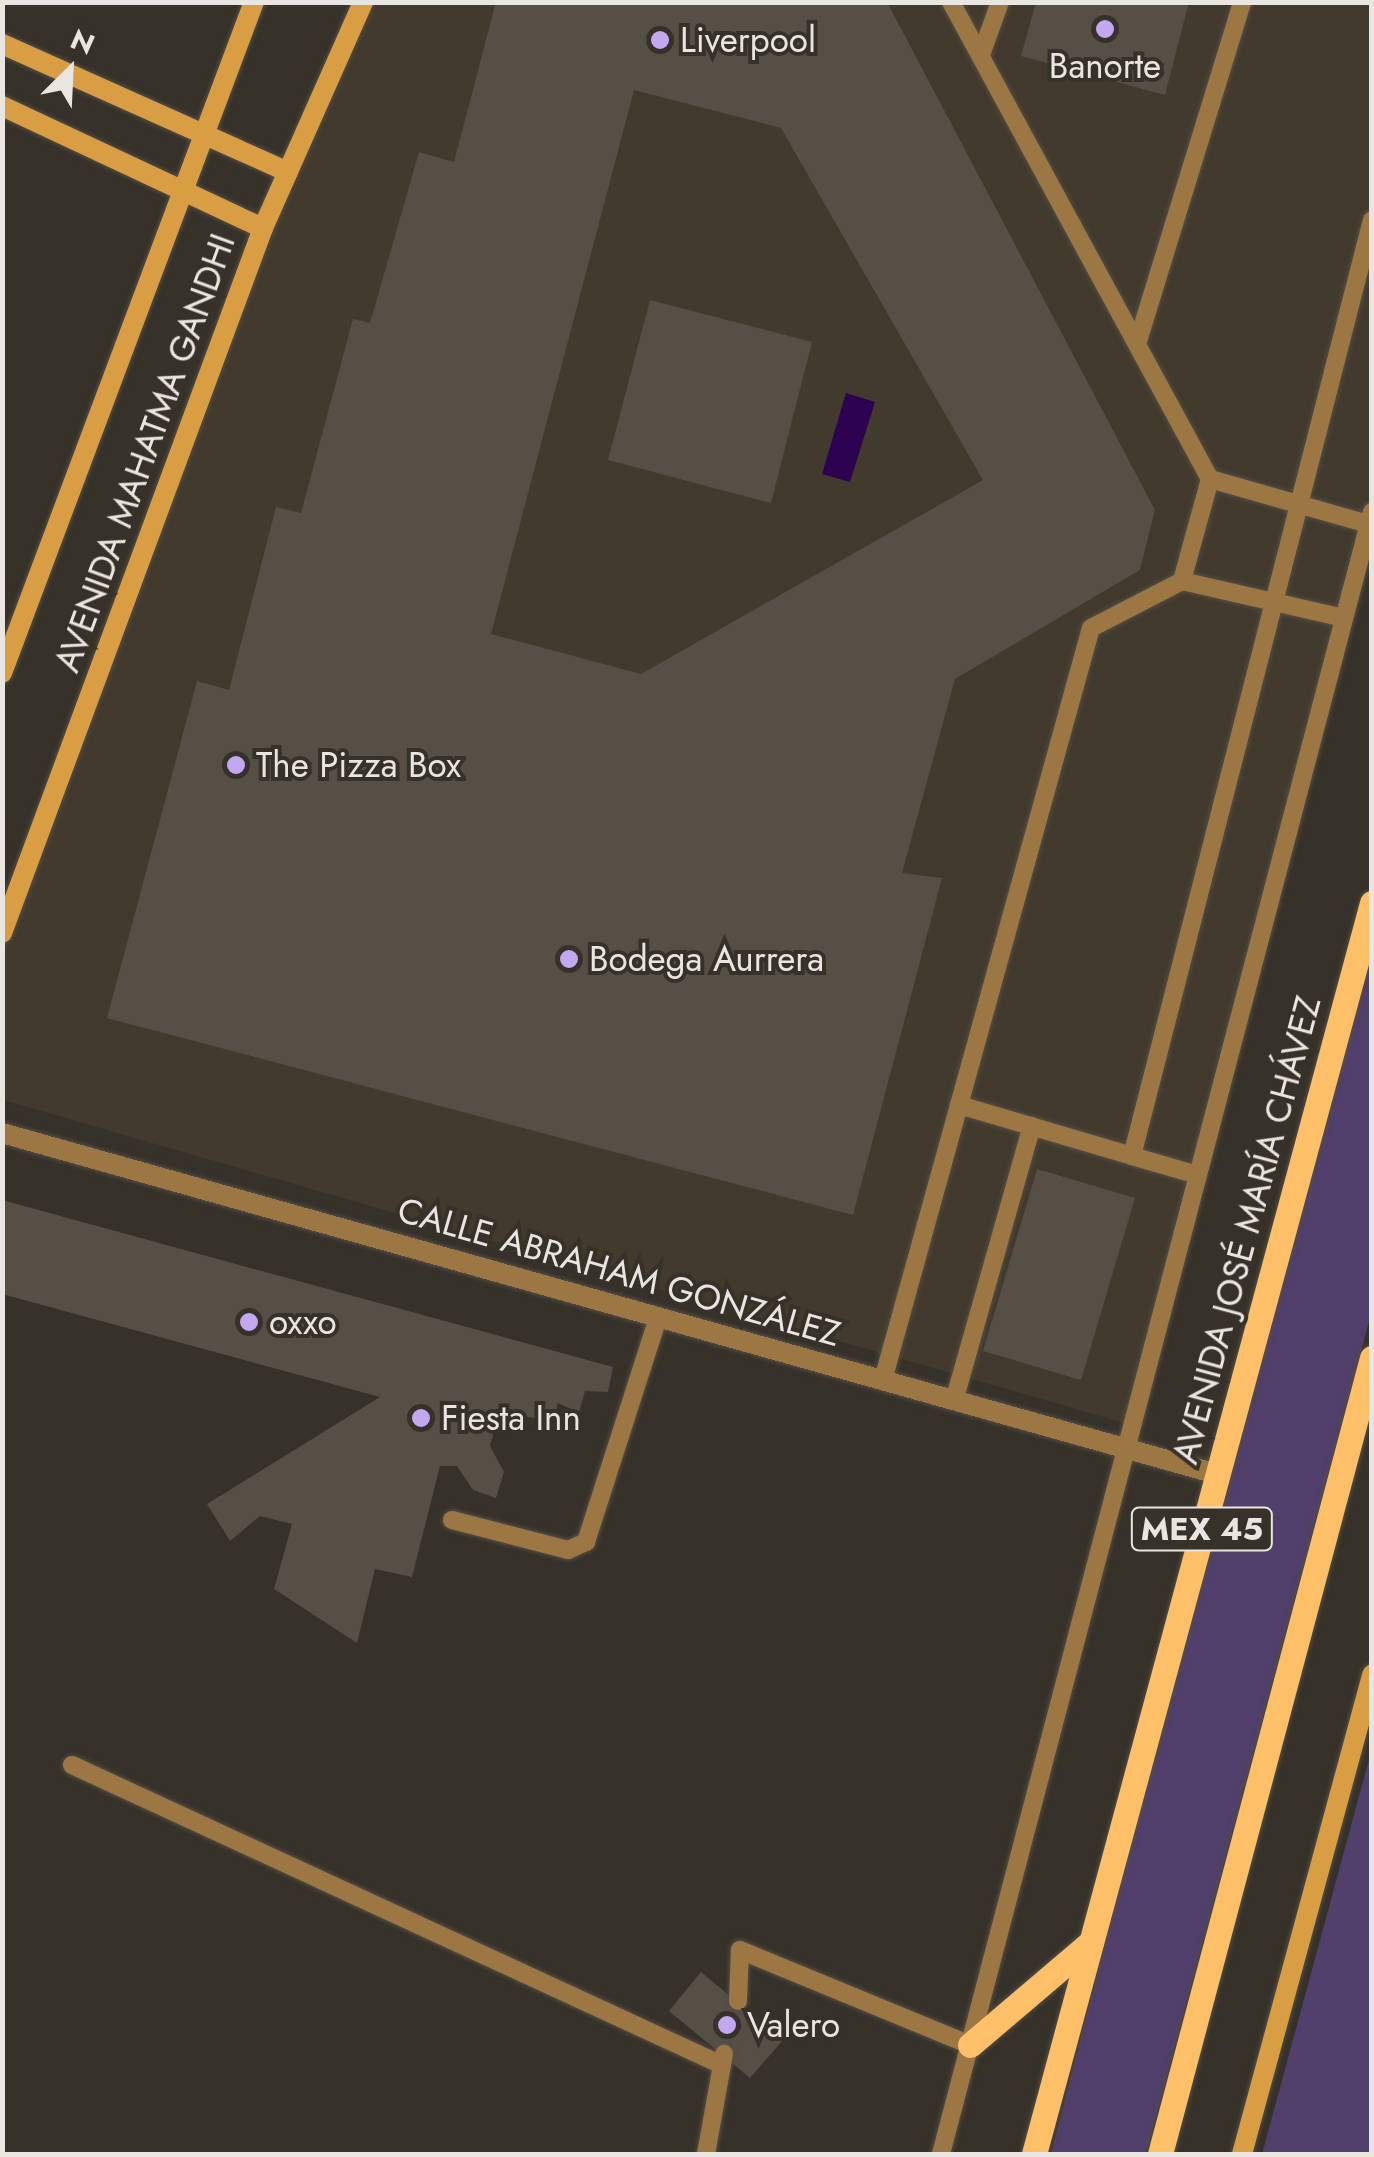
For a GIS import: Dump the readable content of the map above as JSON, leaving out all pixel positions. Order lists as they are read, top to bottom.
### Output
{
  "streets": {
    "main road": ["AVENIDA MAHATMA GANDHI", "AVENIDA JOSÉ MARÍA CHÁVEZ", "MEX 45"],
    "street": ["CALLE ABRAHAM GONZÁLEZ"]
  },
  "crossings": [
    ["AVENIDA JOSÉ MARÍA CHÁVEZ", "CALLE ABRAHAM GONZÁLEZ"]
  ],
  "places": [
    "Banorte",
    "Liverpool",
    "The Pizza Box",
    "Bodega Aurrera",
    "oxxo",
    "Fiesta Inn",
    "Valero"
  ],
  "north": "top right"
}
